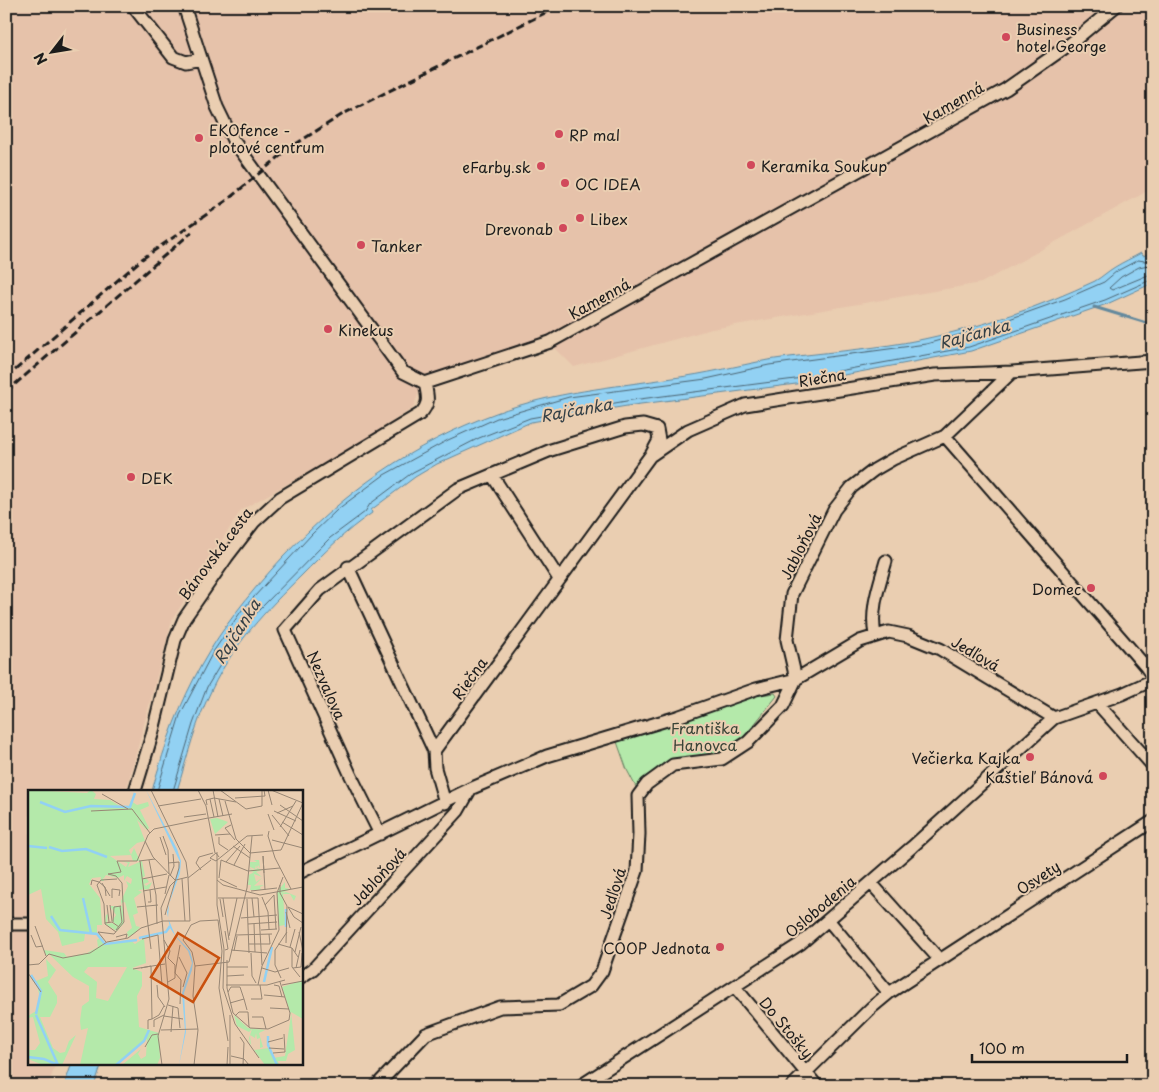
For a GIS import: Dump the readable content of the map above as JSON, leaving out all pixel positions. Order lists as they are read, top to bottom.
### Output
{
  "streets": {
    "street": [
      "Kamenná",
      "Riečna",
      "Jabloňová",
      "Bánovská cesta",
      "Jedľová",
      "Nezvalova",
      "Osvety",
      "Oslobodenia",
      "Do Stošky"
    ]
  },
  "crossings": [
    ["Kamenná", "Bánovská cesta"],
    ["Riečna", "Jabloňová"],
    ["Riečna", "Nezvalova"],
    ["Jabloňová", "Jedľová"],
    ["Jabloňová", "Nezvalova"],
    ["Jedľová", "Oslobodenia"],
    ["Osvety", "Do Stošky"],
    ["Oslobodenia", "Do Stošky"]
  ],
  "water": ["Rajčanka"],
  "parks": ["Františka Hanovca"],
  "places": [
    "Business hotel George",
    "RP mal",
    "EKOfence - plotové centrum",
    "Keramika Soukup",
    "eFarby.sk",
    "OC IDEA",
    "Libex",
    "Drevonab",
    "Tanker",
    "Kinekus",
    "DEK",
    "Domec",
    "Večierka Kajka",
    "Kaštieľ Bánová",
    "COOP Jednota"
  ],
  "scale_bar": "100 m",
  "north": "bottom left"
}
